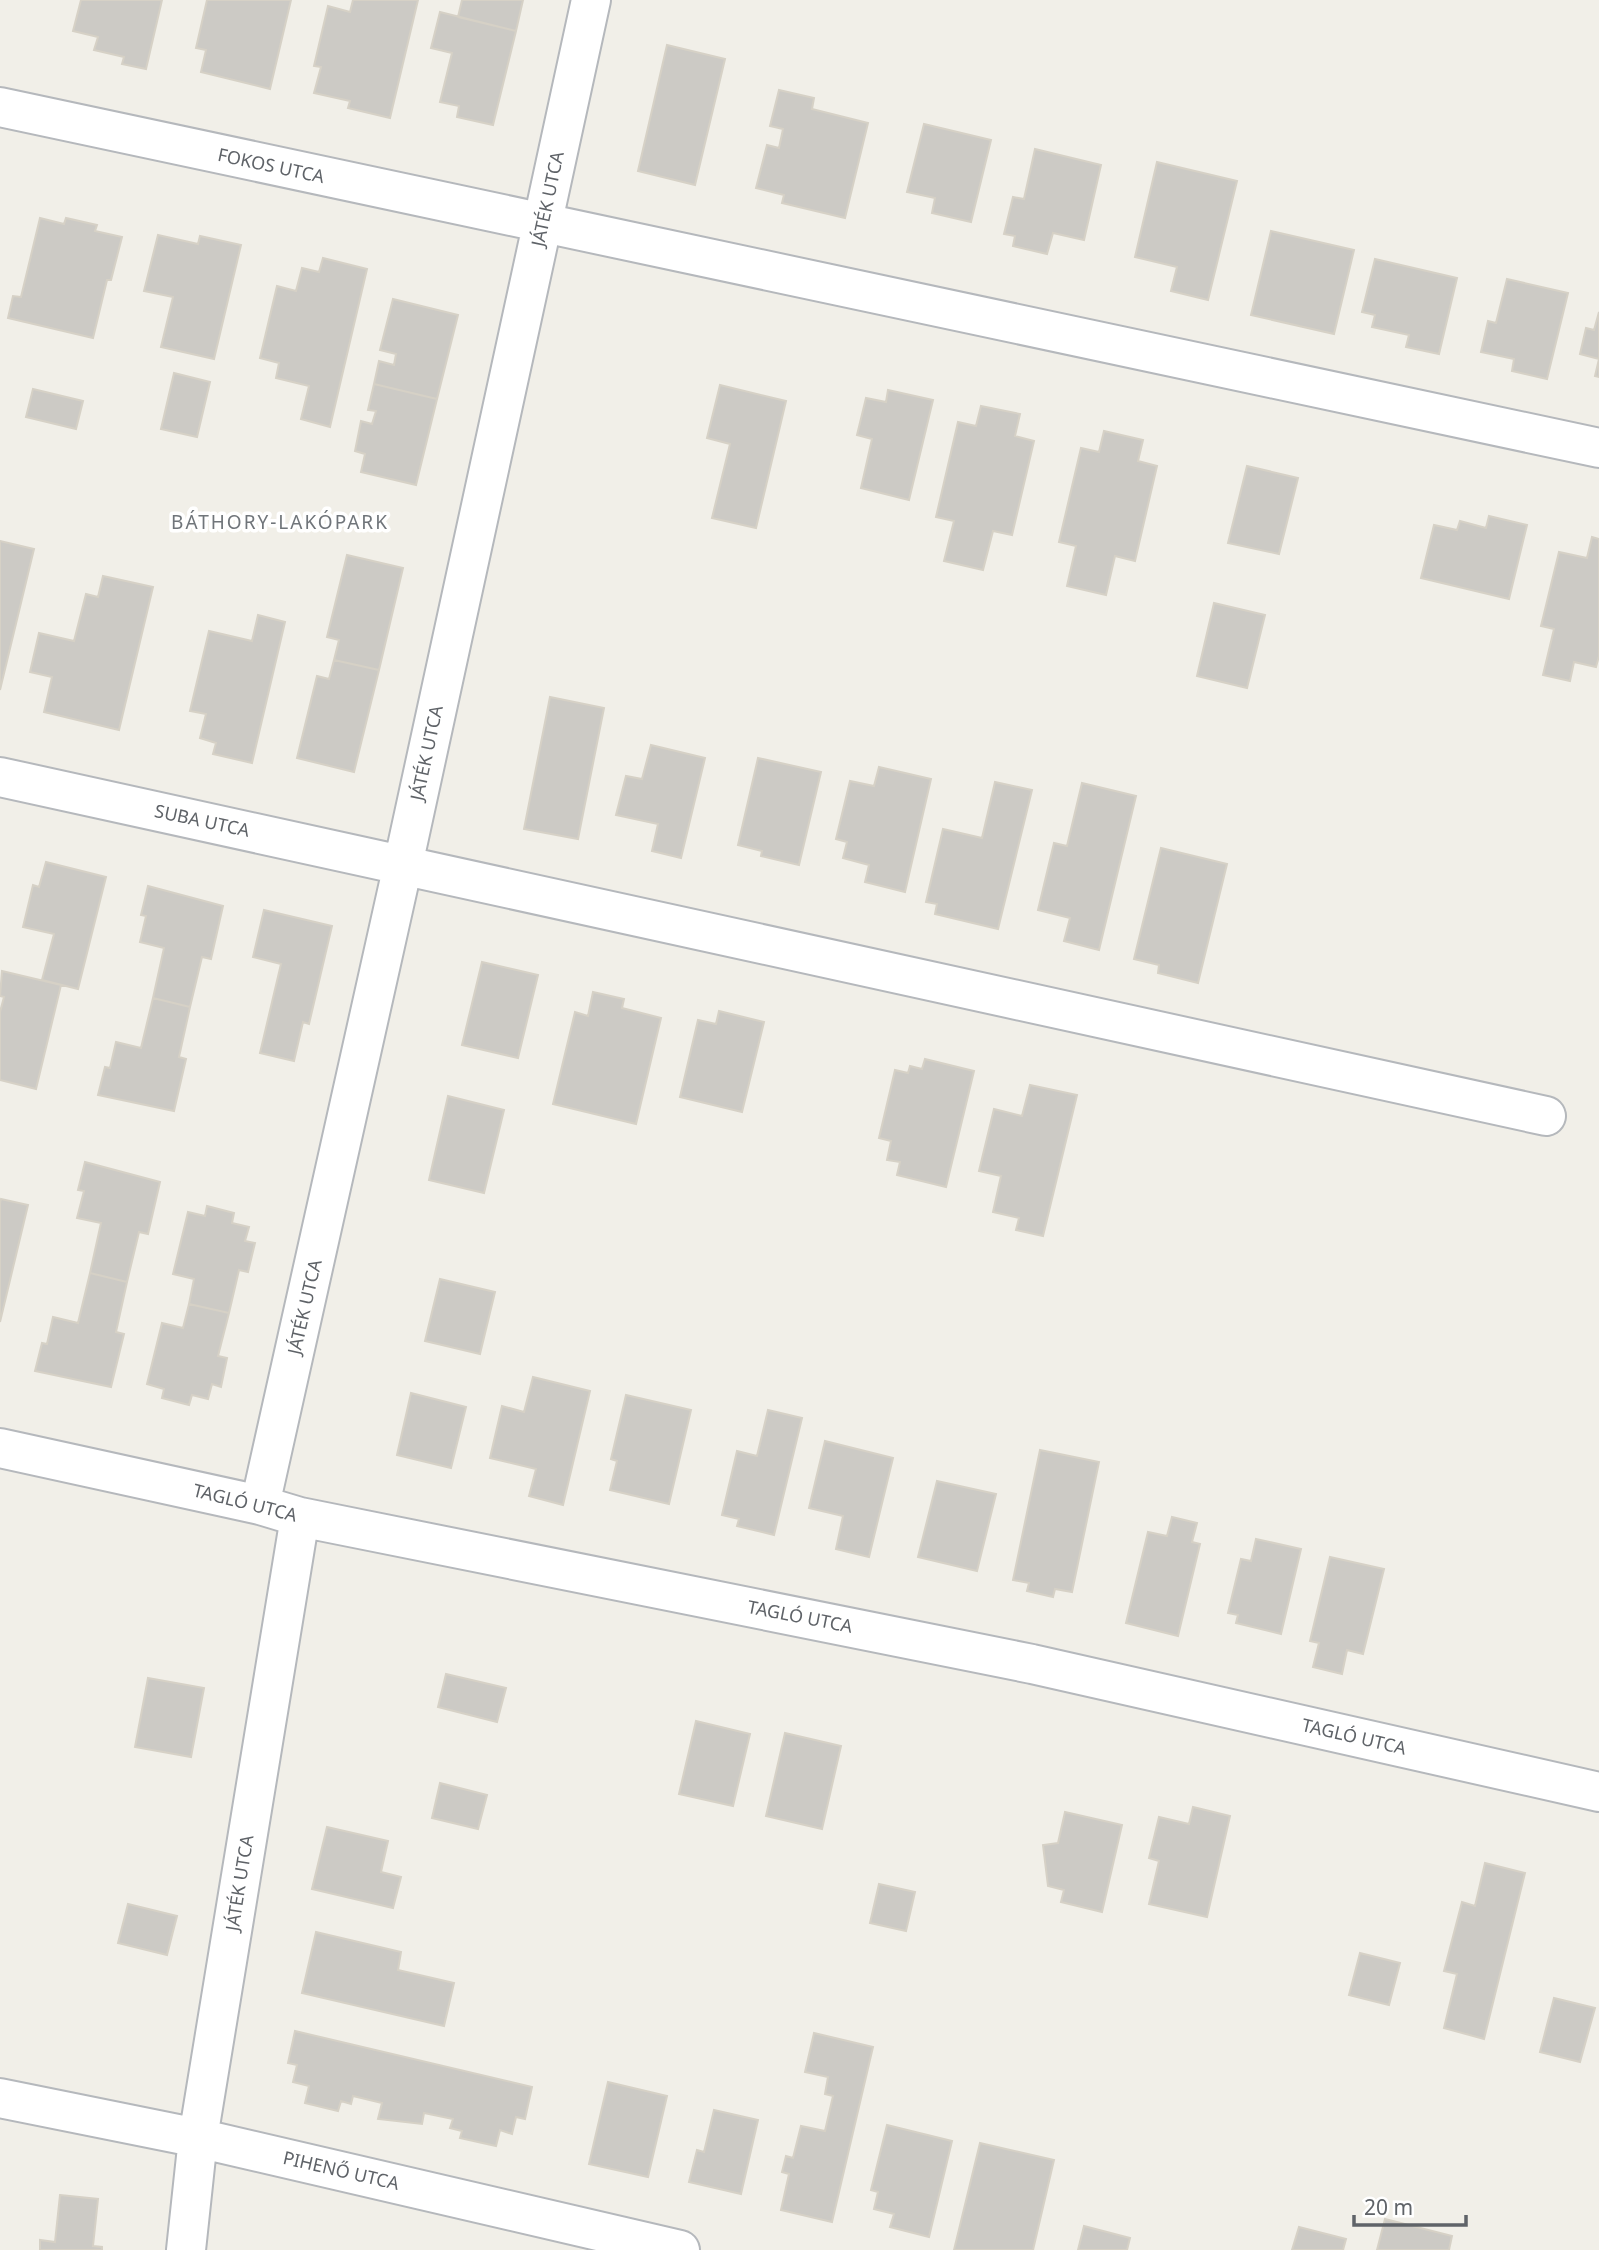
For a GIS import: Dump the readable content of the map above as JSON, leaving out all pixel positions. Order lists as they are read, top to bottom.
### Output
{
  "streets": {
    "street": [
      "FOKOS UTCA",
      "JÁTÉK UTCA",
      "SUBA UTCA",
      "TAGLÓ UTCA",
      "PIHENŐ UTCA"
    ]
  },
  "crossings": [
    ["FOKOS UTCA", "JÁTÉK UTCA"],
    ["JÁTÉK UTCA", "SUBA UTCA"],
    ["JÁTÉK UTCA", "TAGLÓ UTCA"],
    ["JÁTÉK UTCA", "PIHENŐ UTCA"]
  ],
  "districts": ["BÁTHORY-LAKÓPARK"],
  "scale_bar": "20 m"
}
